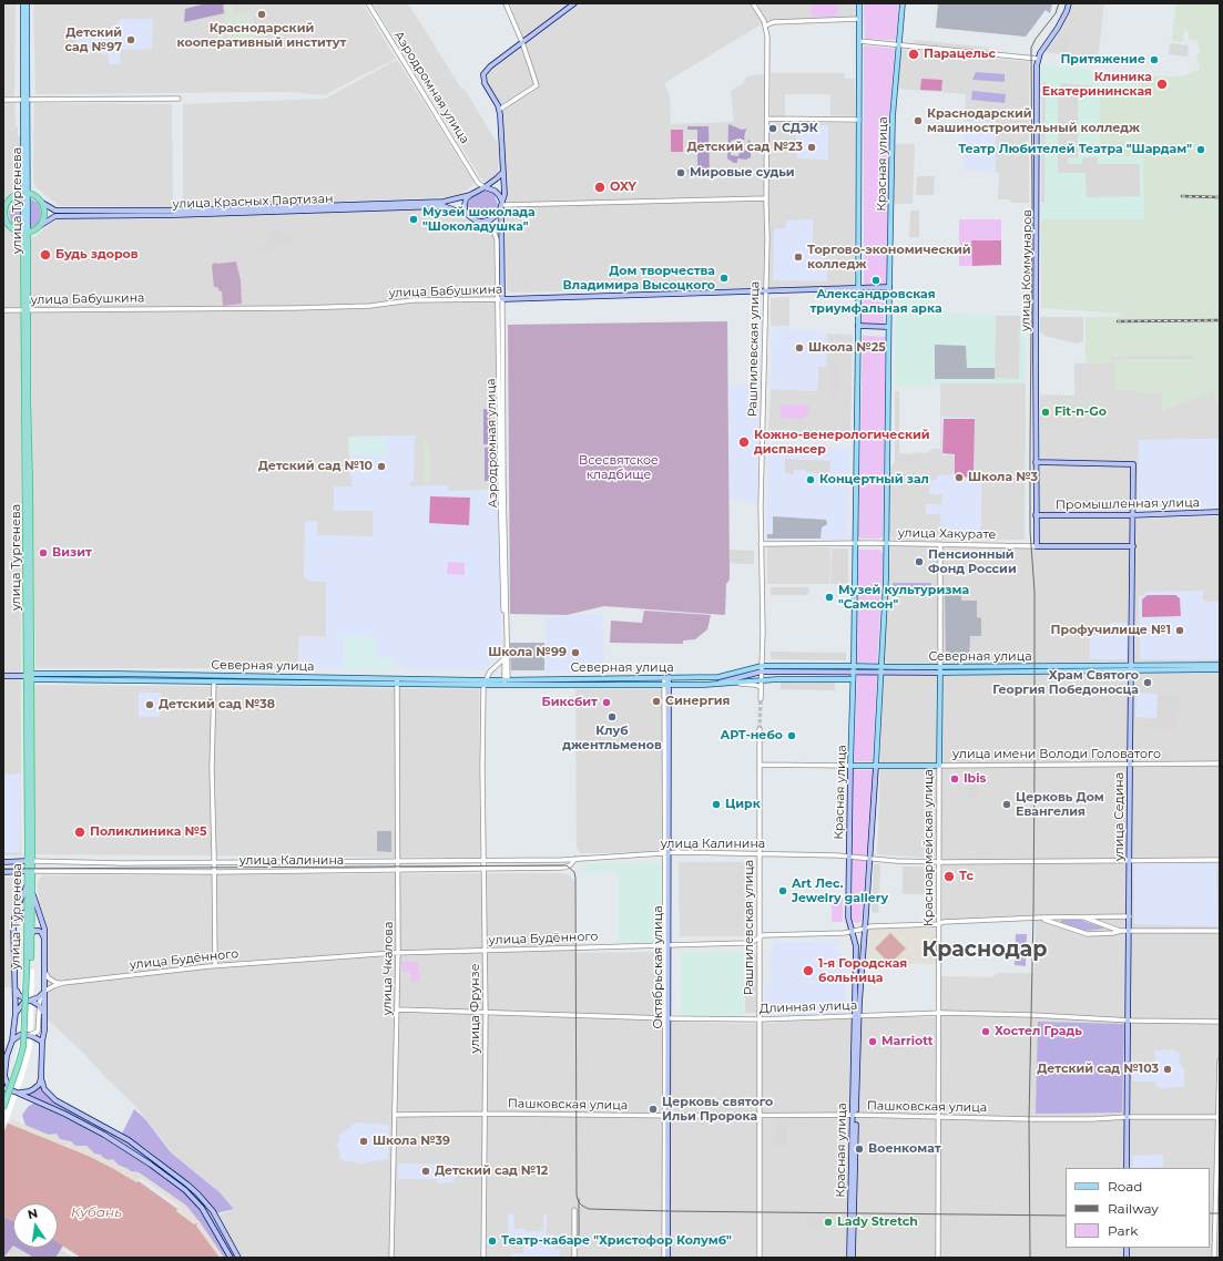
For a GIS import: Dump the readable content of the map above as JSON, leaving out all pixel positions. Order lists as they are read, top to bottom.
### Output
{
  "streets": {
    "highway": ["улица Тургенева"],
    "main road": [
      "Аэродромная улица",
      "Красная улица",
      "улица Красных Партизан",
      "улица Коммунаров",
      "улица Бабушкина",
      "Промышленная улица",
      "улица Хакурате",
      "Северная улица",
      "улица имени Володи Головатого",
      "улица Седина",
      "улица Калинина",
      "Красноармейская улица",
      "Октябрьская улица"
    ],
    "street": [
      "Рашпилевская улица",
      "улица Будённого",
      "улица Чкалова",
      "Длинная улица",
      "улица Фрунзе",
      "Пашковская улица"
    ]
  },
  "crossings": [
    ["Аэродромная улица", "улица Красных Партизан"],
    ["Аэродромная улица", "улица Бабушкина"],
    ["Аэродромная улица", "Северная улица"],
    ["Красная улица", "улица Бабушкина"],
    ["Красная улица", "улица Хакурате"],
    ["Красная улица", "Северная улица"],
    ["Красная улица", "улица имени Володи Головатого"],
    ["Красная улица", "улица Калинина"],
    ["Красная улица", "улица Будённого"],
    ["Красная улица", "Длинная улица"],
    ["Красная улица", "Пашковская улица"],
    ["улица Тургенева", "улица Бабушкина"],
    ["улица Тургенева", "Северная улица"],
    ["улица Тургенева", "улица Калинина"],
    ["улица Коммунаров", "Промышленная улица"],
    ["улица Коммунаров", "улица Хакурате"],
    ["улица Коммунаров", "улица Седина"],
    ["улица Бабушкина", "Рашпилевская улица"],
    ["Рашпилевская улица", "улица Хакурате"],
    ["Рашпилевская улица", "Северная улица"],
    ["Рашпилевская улица", "улица имени Володи Головатого"],
    ["Рашпилевская улица", "улица Калинина"],
    ["Рашпилевская улица", "улица Будённого"],
    ["Рашпилевская улица", "Длинная улица"],
    ["Рашпилевская улица", "Пашковская улица"],
    ["Промышленная улица", "улица Седина"],
    ["улица Хакурате", "улица Седина"],
    ["улица Хакурате", "Красноармейская улица"],
    ["Северная улица", "улица Седина"],
    ["Северная улица", "Красноармейская улица"],
    ["Северная улица", "Октябрьская улица"],
    ["Северная улица", "улица Чкалова"],
    ["Северная улица", "улица Фрунзе"],
    ["улица имени Володи Головатого", "улица Седина"],
    ["улица имени Володи Головатого", "Красноармейская улица"],
    ["улица Седина", "улица Калинина"],
    ["улица Седина", "улица Будённого"],
    ["улица Седина", "Длинная улица"],
    ["улица Седина", "Пашковская улица"],
    ["улица Калинина", "Красноармейская улица"],
    ["улица Калинина", "Октябрьская улица"],
    ["улица Калинина", "улица Чкалова"],
    ["улица Калинина", "улица Фрунзе"],
    ["Красноармейская улица", "улица Будённого"],
    ["Красноармейская улица", "Длинная улица"],
    ["Красноармейская улица", "Пашковская улица"],
    ["улица Будённого", "Октябрьская улица"],
    ["улица Будённого", "улица Чкалова"],
    ["улица Будённого", "улица Фрунзе"],
    ["Октябрьская улица", "Длинная улица"],
    ["Октябрьская улица", "Пашковская улица"],
    ["улица Чкалова", "Длинная улица"],
    ["улица Чкалова", "Пашковская улица"],
    ["Длинная улица", "улица Фрунзе"],
    ["улица Фрунзе", "Пашковская улица"]
  ],
  "districts": ["Краснодар"],
  "water": ["Кубань"],
  "parks": ["Всесвятское кладбище"],
  "places": [
    "Краснодарский кооперативный институт",
    "Детский сад №97",
    "Парацельс",
    "Притяжение",
    "Клиника Екатерининская",
    "Краснодарский машиностроительный колледж",
    "СДЭК",
    "Детский сад №23",
    "Театр Любителей Театра \"Шардам\"",
    "Мировые судьи",
    "OXY",
    "Музей шоколада \"Шоколадушка\"",
    "Будь здоров",
    "Торгово-экономический колледж",
    "Дом творчества Владимира Высоцкого",
    "Александровская триумфальная арка",
    "Школа №25",
    "Fit-n-Go",
    "Кожно-венерологический диспансер",
    "Детский сад №10",
    "Школа №3",
    "Концертный зал",
    "Визит",
    "Пенсионный Фонд России",
    "Музей культуризма \"Самсон\"",
    "Профучилище №1",
    "Школа №99",
    "Храм Святого Георгия Победоносца",
    "Синергия",
    "Биксбит",
    "Детский сад №38",
    "Клуб джентльменов",
    "АРТ-небо",
    "Ibis",
    "Цирк",
    "Церковь Дом Евангелия",
    "Поликлиника №5",
    "Тс",
    "Art Лес. Jewelry gallery",
    "1-я Городская больница",
    "Хостел Градь",
    "Marriott",
    "Детский сад №103",
    "Церковь святого Ильи Пророка",
    "Школа №39",
    "Военкомат",
    "Детский сад №12",
    "Lady Stretch",
    "Театр-кабаре \"Христофор Колумб\""
  ],
  "legend": ["Road", "Railway", "Park"],
  "north": "top"
}
